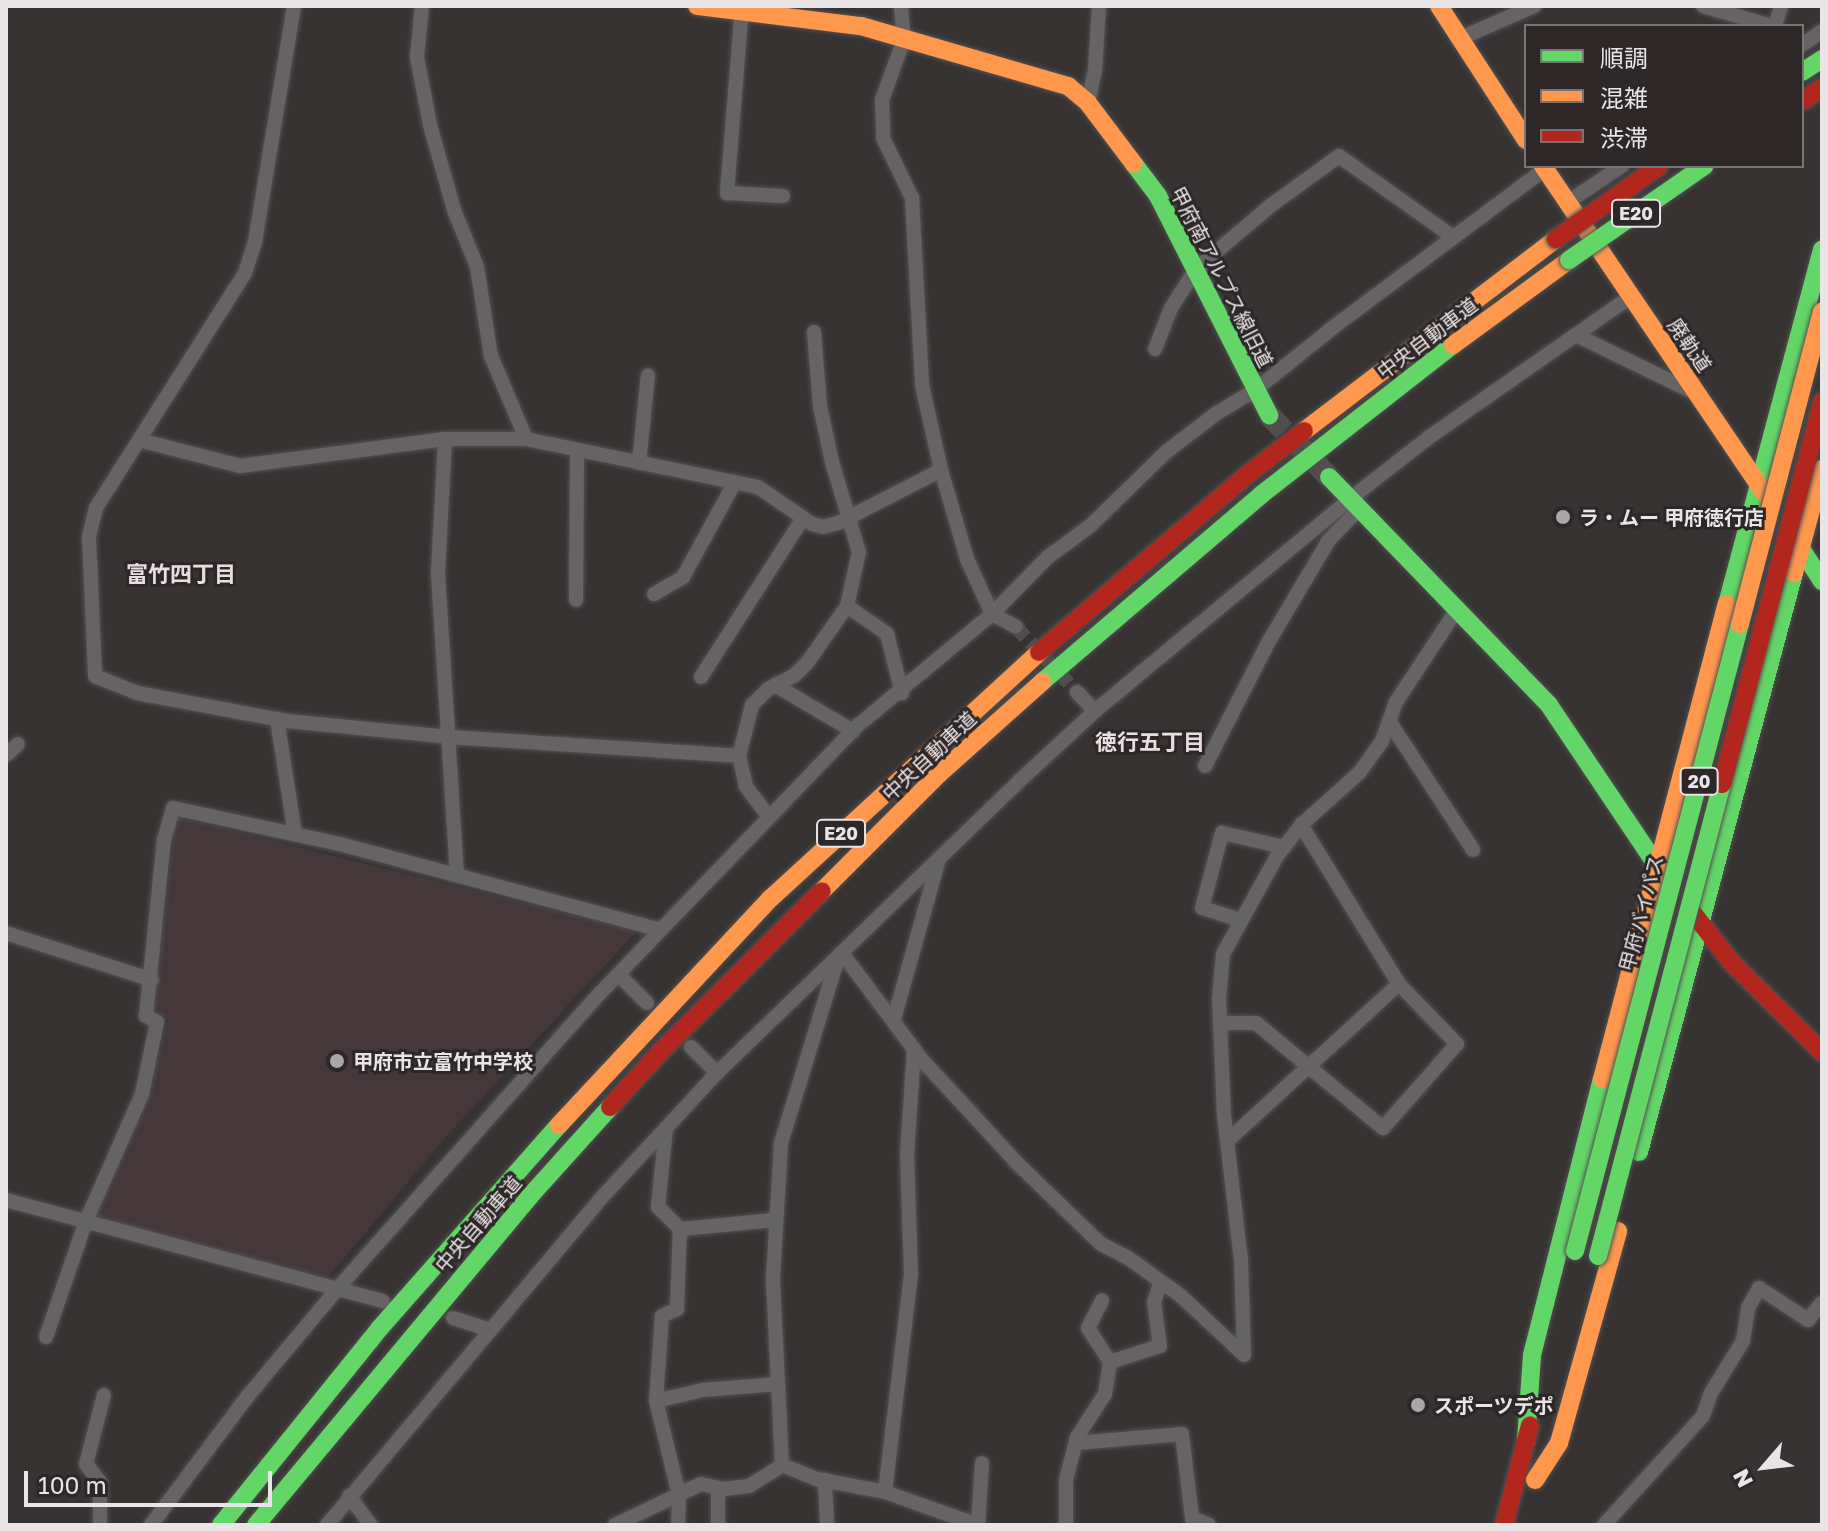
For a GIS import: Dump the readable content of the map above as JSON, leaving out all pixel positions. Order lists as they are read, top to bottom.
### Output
{
  "streets": {
    "main road": [
      "E20",
      "甲府南アルプス線旧道",
      "中央自動車道",
      "廃軌道",
      "20",
      "甲府バイパス"
    ]
  },
  "districts": ["富竹四丁目", "徳行五丁目"],
  "places": ["ラ・ムー 甲府徳行店", "甲府市立富竹中学校", "スポーツデポ"],
  "legend": ["順調", "混雑", "渋滞"],
  "scale_bar": "100 m",
  "north": "bottom left"
}
